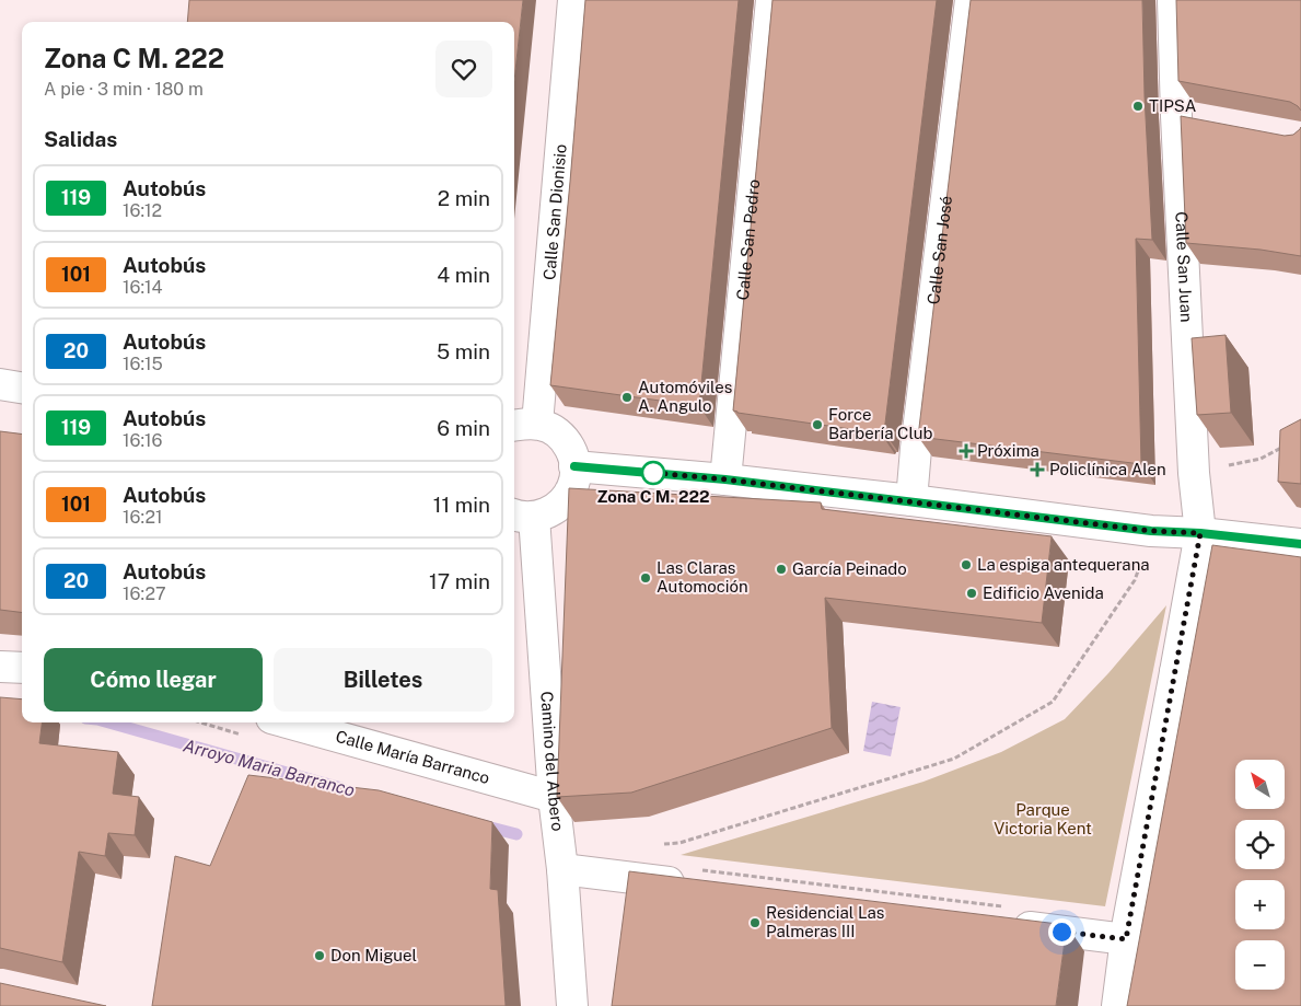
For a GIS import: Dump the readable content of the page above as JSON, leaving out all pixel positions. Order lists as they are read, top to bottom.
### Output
{
  "streets": {
    "street": [
      "Calle San Dionisio",
      "Calle San Pedro",
      "Calle San José",
      "Calle San Juan",
      "Calle María Barranco",
      "Camino del Albero"
    ]
  },
  "crossings": [
    ["Calle María Barranco", "Camino del Albero"]
  ],
  "water": ["Arroyo Maria Barranco"],
  "parks": ["Parque Victoria Kent"],
  "places": {
    "other": [
      "TIPSA",
      "Automóviles A. Angulo",
      "Force Barbería Club",
      "Zona C M. 222",
      "La espiga antequerana",
      "García Peinado",
      "Las Claras Automoción",
      "Edificio Avenida",
      "Residencial Las Palmeras III",
      "Don Miguel"
    ],
    "health": ["Próxima", "Policlínica Alen"]
  },
  "lines": ["bus line 119"],
  "north": "top left",
  "page": {
    "heading": [
      ["Zona C M. 222", "A pie · 3 min · 180 m"],
      "Salidas"
    ],
    "list": [
      {
        "mark": "119",
        "name": "Autobús",
        "note": "16:12",
        "value": "2 min"
      },
      {
        "mark": "101",
        "name": "Autobús",
        "note": "16:14",
        "value": "4 min"
      },
      {
        "mark": "20",
        "name": "Autobús",
        "note": "16:15",
        "value": "5 min"
      },
      {
        "mark": "119",
        "name": "Autobús",
        "note": "16:16",
        "value": "6 min"
      },
      {
        "mark": "101",
        "name": "Autobús",
        "note": "16:21",
        "value": "11 min"
      },
      {
        "mark": "20",
        "name": "Autobús",
        "note": "16:27",
        "value": "17 min"
      }
    ],
    "buttons": ["Cómo llegar", "Billetes"],
    "map_buttons": ["+", "−"]
  }
}
